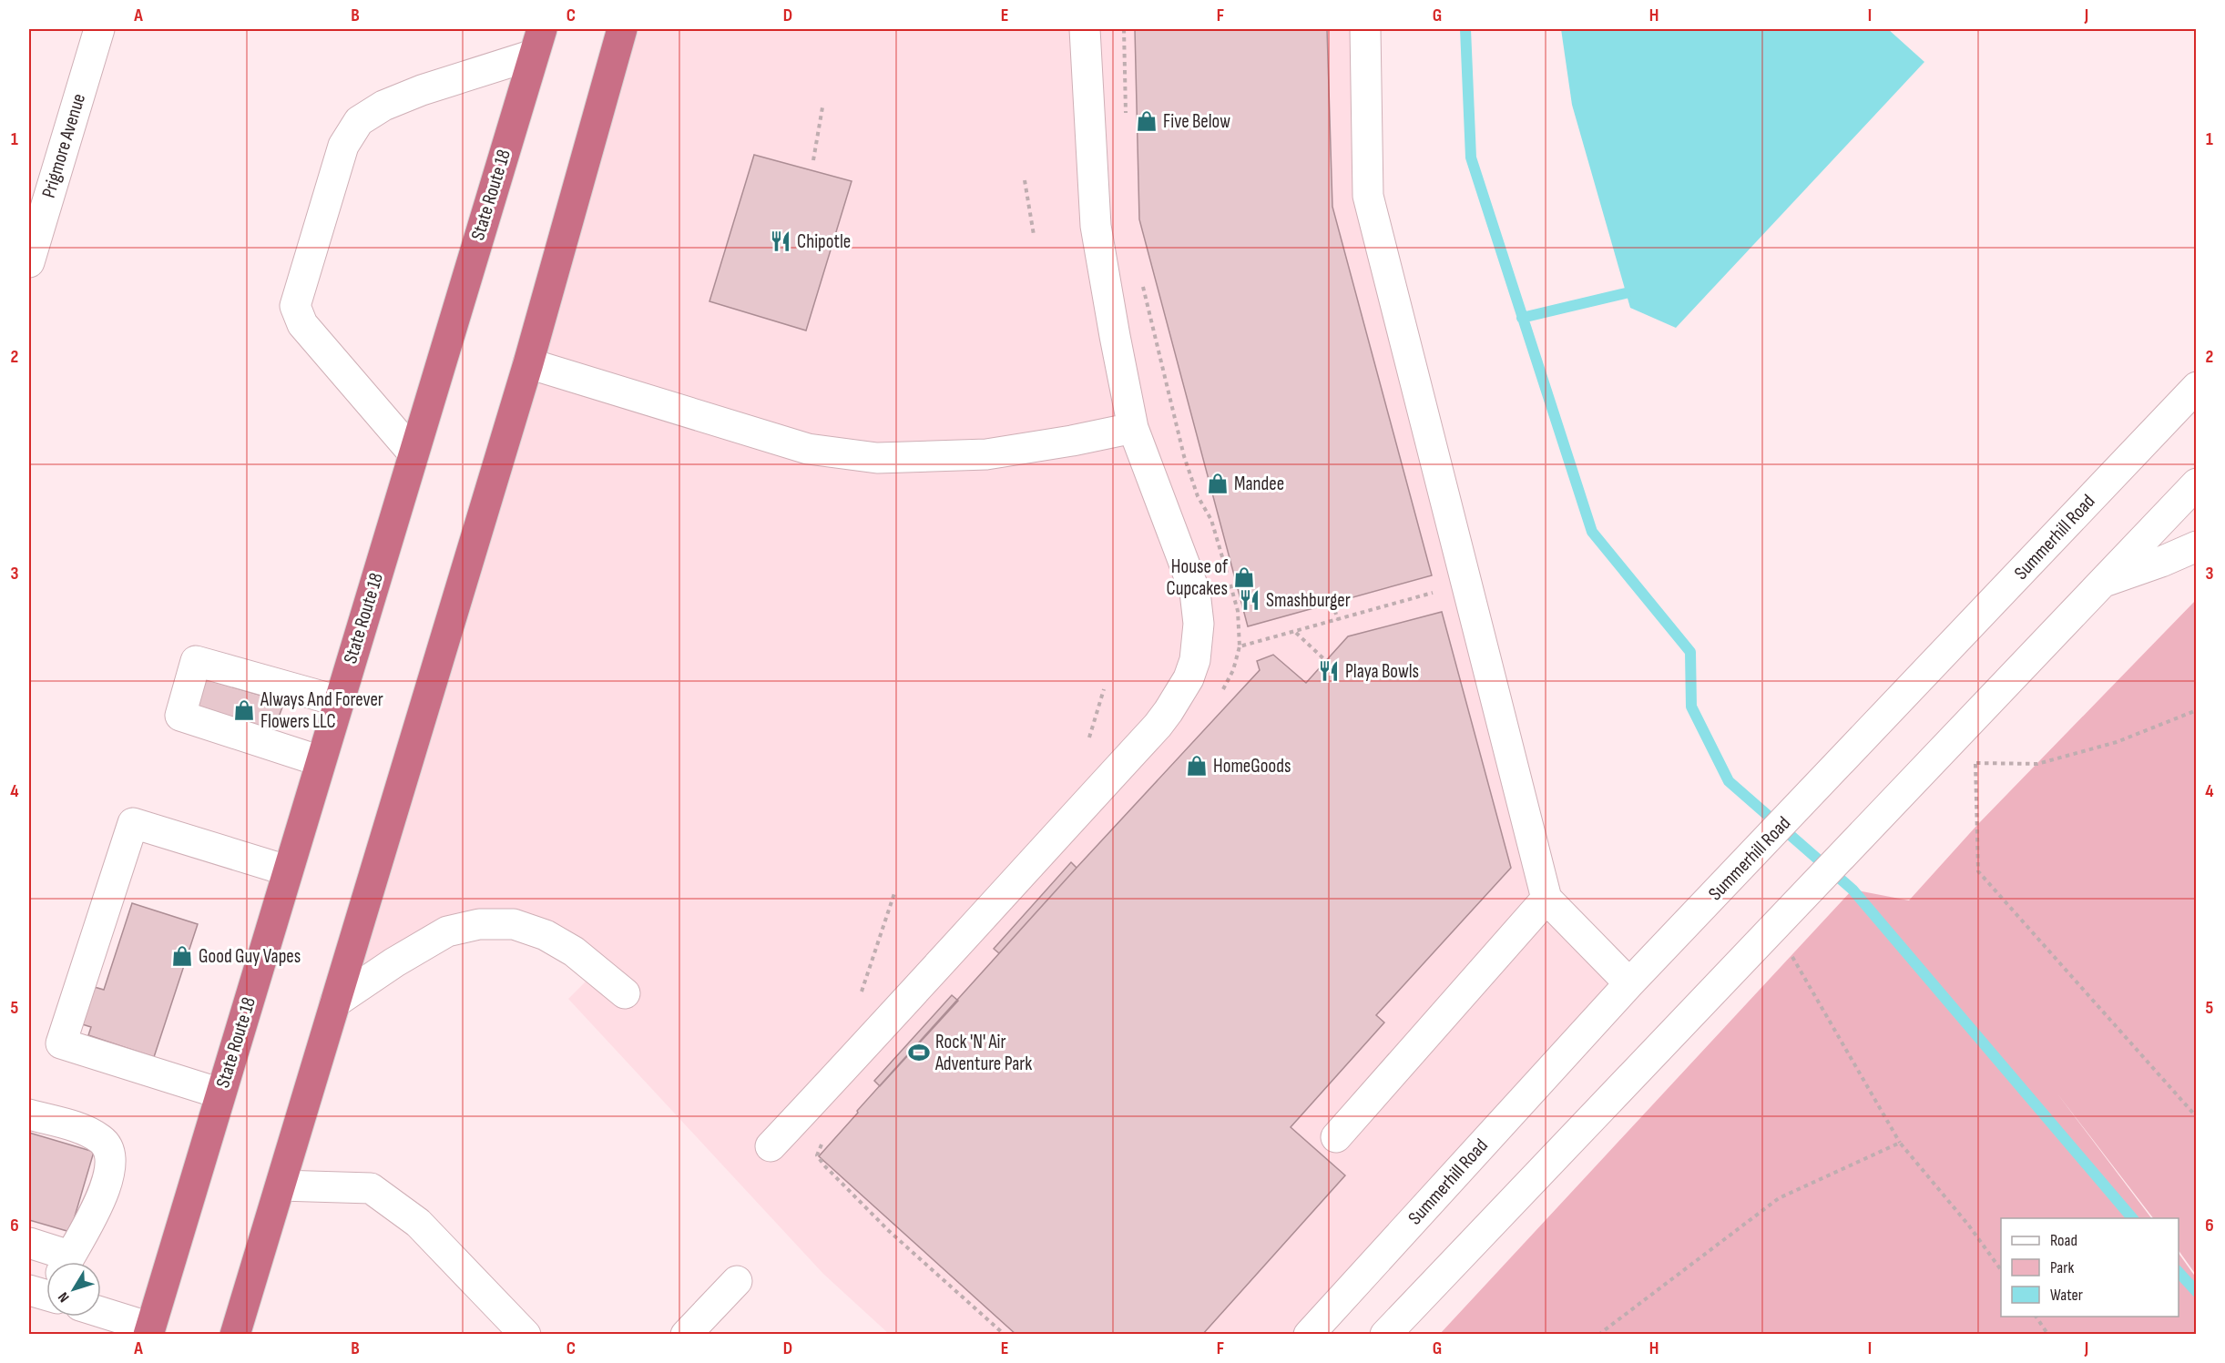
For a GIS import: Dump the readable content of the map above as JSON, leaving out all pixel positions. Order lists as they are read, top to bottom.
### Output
{
  "streets": {
    "highway": ["State Route 18"],
    "street": ["Prigmore Avenue", "Summerhill Road"]
  },
  "places": {
    "shop": [
      "Five Below",
      "Mandee",
      "House of Cupcakes",
      "Always And Forever Flowers LLC",
      "HomeGoods",
      "Good Guy Vapes"
    ],
    "restaurant": ["Chipotle", "Smashburger", "Playa Bowls"],
    "sports": ["Rock 'N' Air Adventure Park"]
  },
  "legend": ["Road", "Park", "Water"],
  "north": "bottom left",
  "grid": {
    "columns": [
      "A",
      "B",
      "C",
      "D",
      "E",
      "F",
      "G",
      "H",
      "I",
      "J"
    ],
    "rows": [
      "1",
      "2",
      "3",
      "4",
      "5",
      "6"
    ]
  }
}
